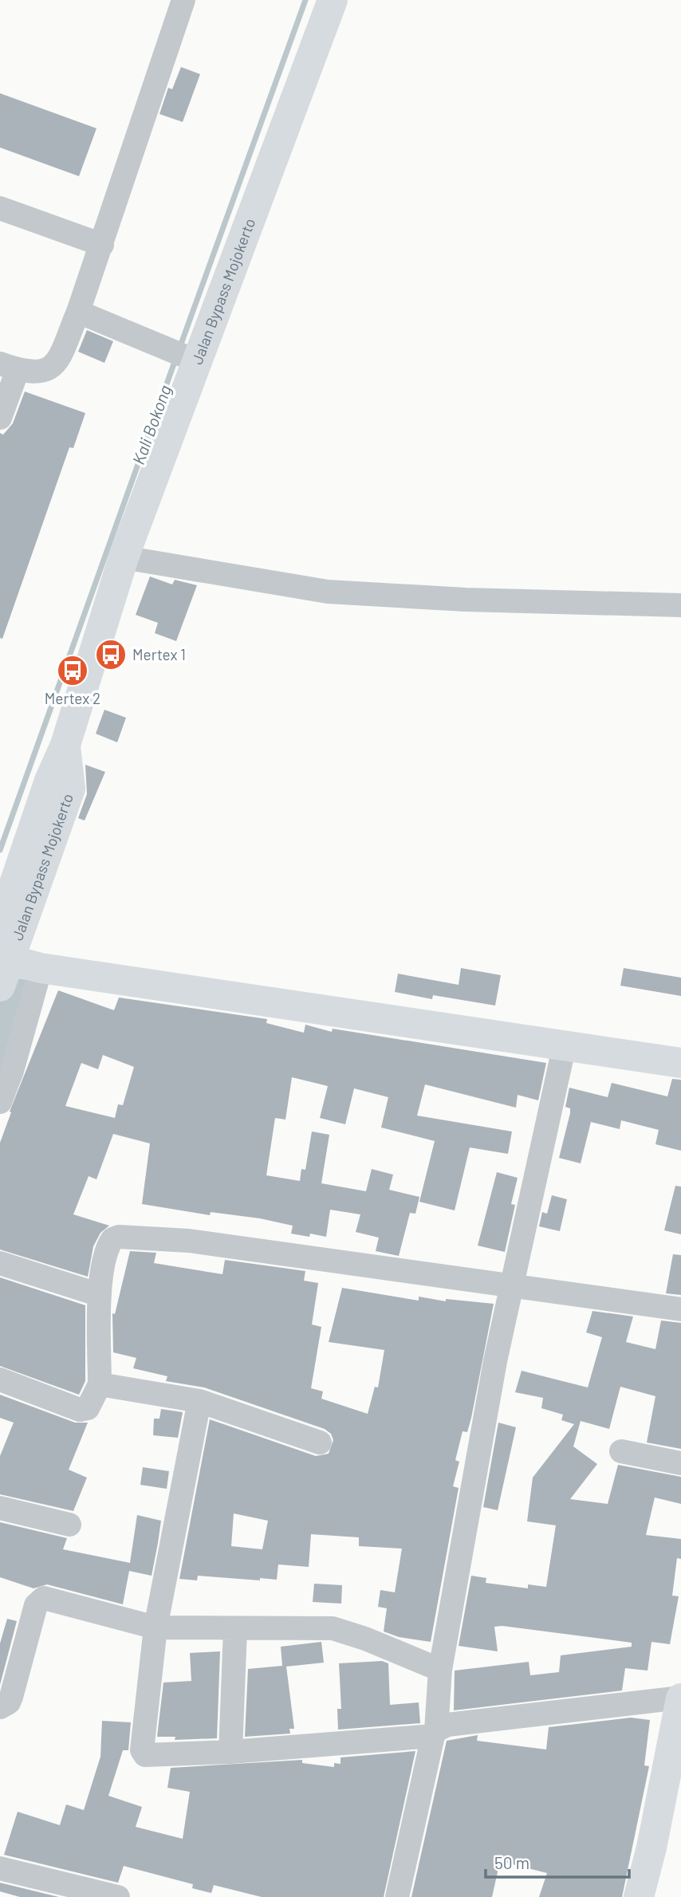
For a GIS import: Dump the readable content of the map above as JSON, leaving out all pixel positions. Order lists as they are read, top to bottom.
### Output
{
  "streets": {
    "main road": ["Jalan Bypass Mojokerto"]
  },
  "water": ["Kali Bokong"],
  "places": {
    "bus stop": ["Mertex 1", "Mertex 2"]
  },
  "scale_bar": "50 m"
}
